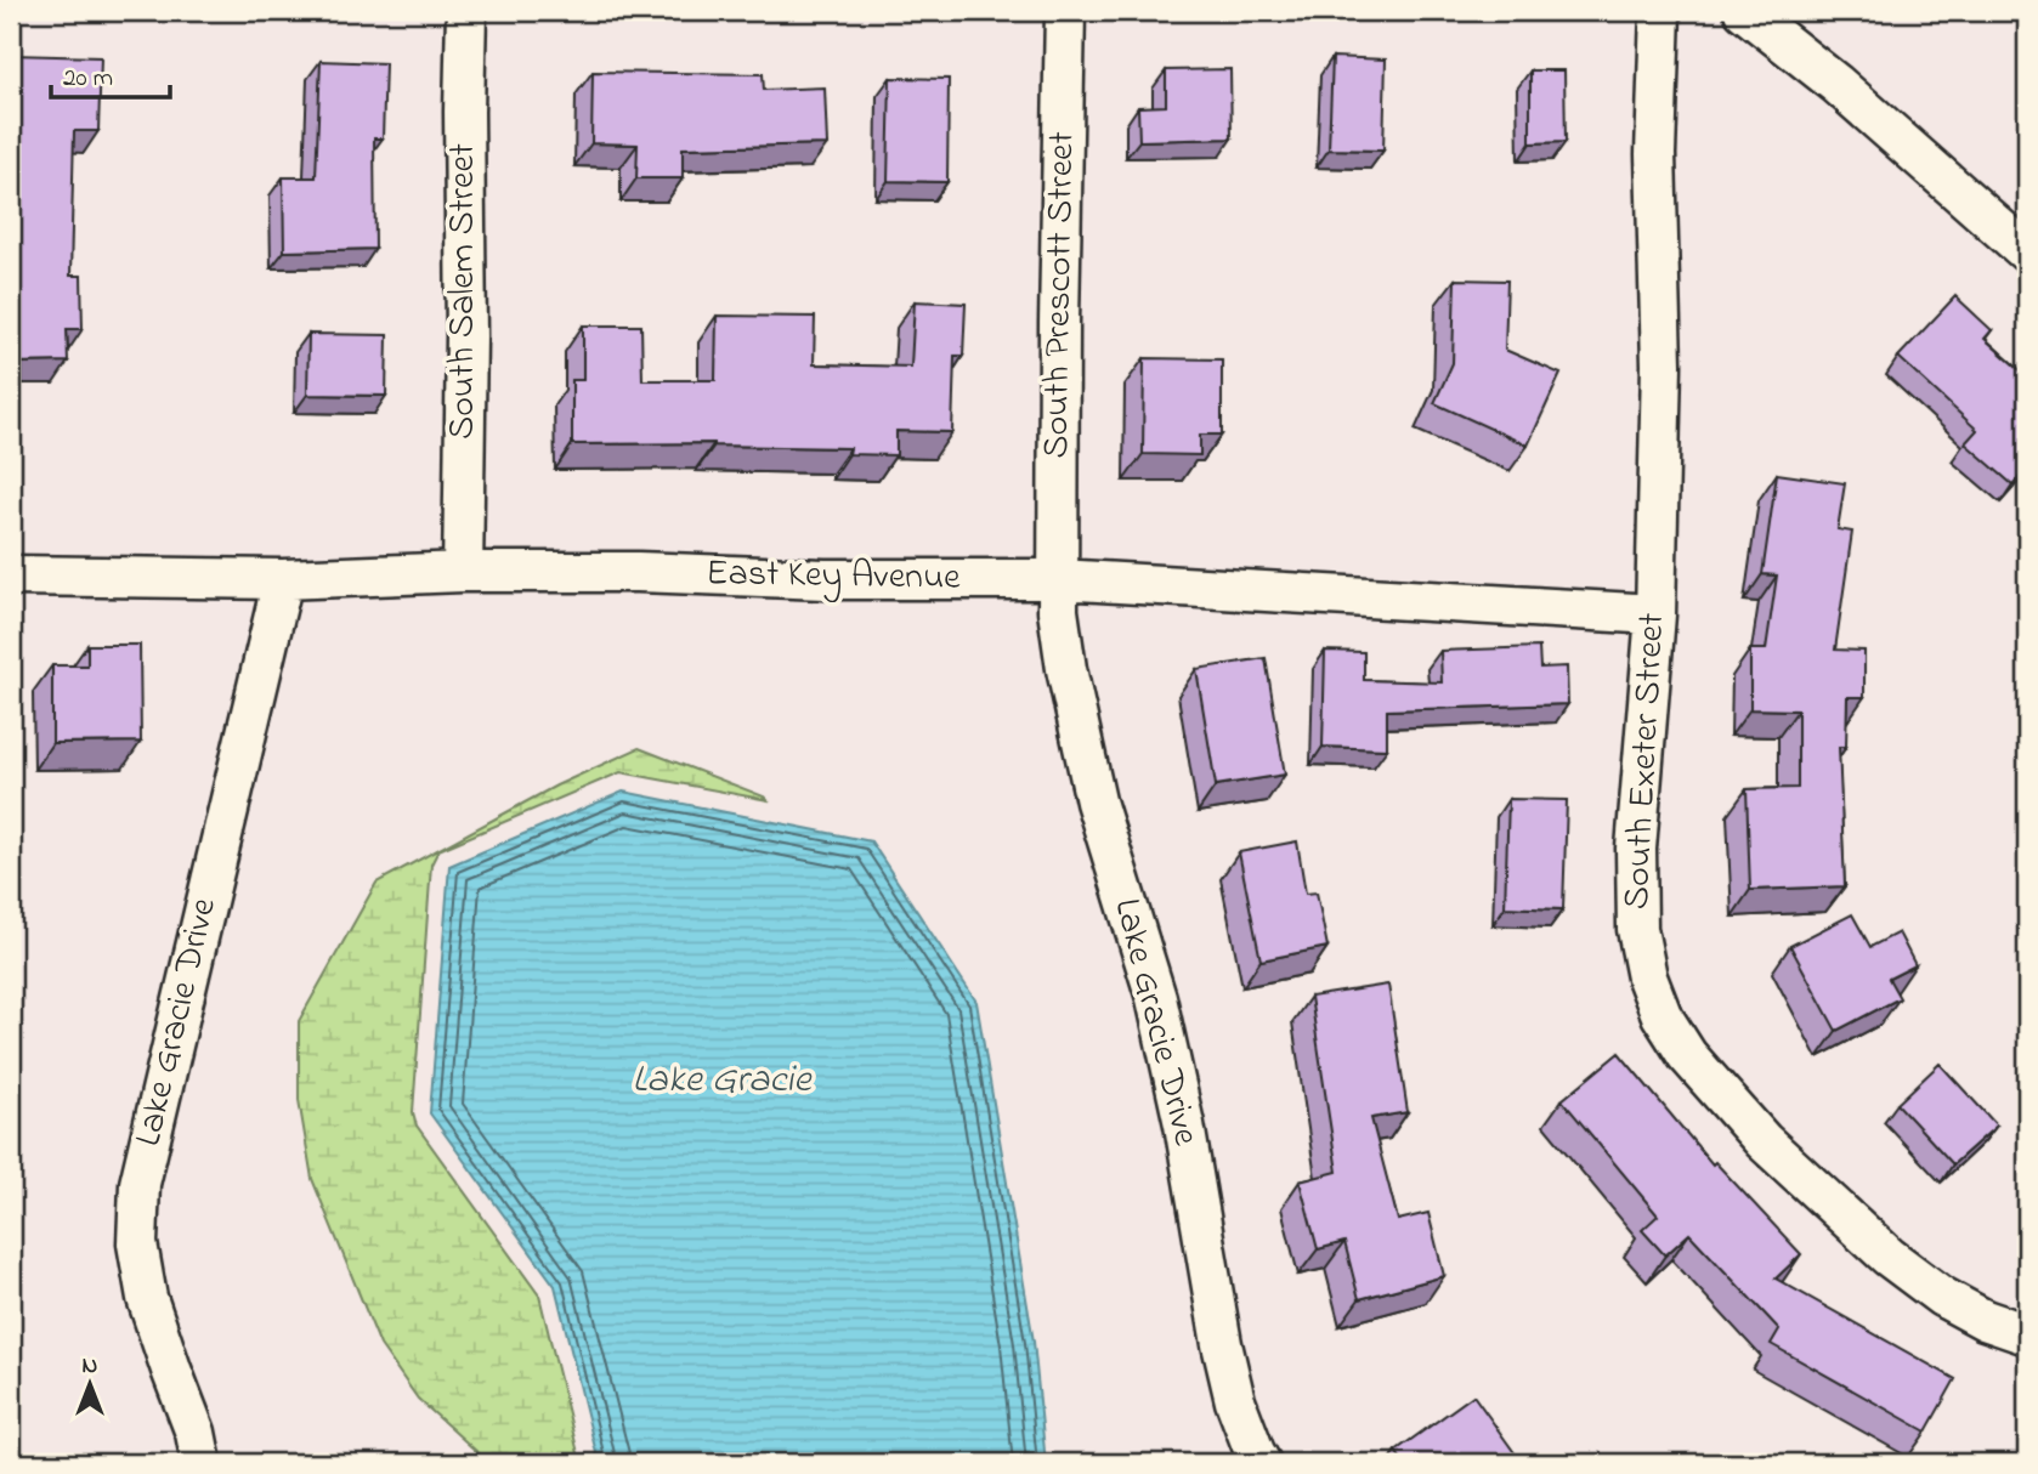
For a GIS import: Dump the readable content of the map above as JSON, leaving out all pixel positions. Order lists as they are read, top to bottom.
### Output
{
  "streets": {
    "street": [
      "South Salem Street",
      "South Prescott Street",
      "East Key Avenue",
      "South Exeter Street",
      "Lake Gracie Drive"
    ]
  },
  "crossings": [
    ["South Salem Street", "East Key Avenue"],
    ["South Prescott Street", "East Key Avenue"],
    ["South Prescott Street", "Lake Gracie Drive"],
    ["East Key Avenue", "South Exeter Street"],
    ["East Key Avenue", "Lake Gracie Drive"]
  ],
  "water": ["Lake Gracie"],
  "scale_bar": "20 m",
  "north": "top"
}
